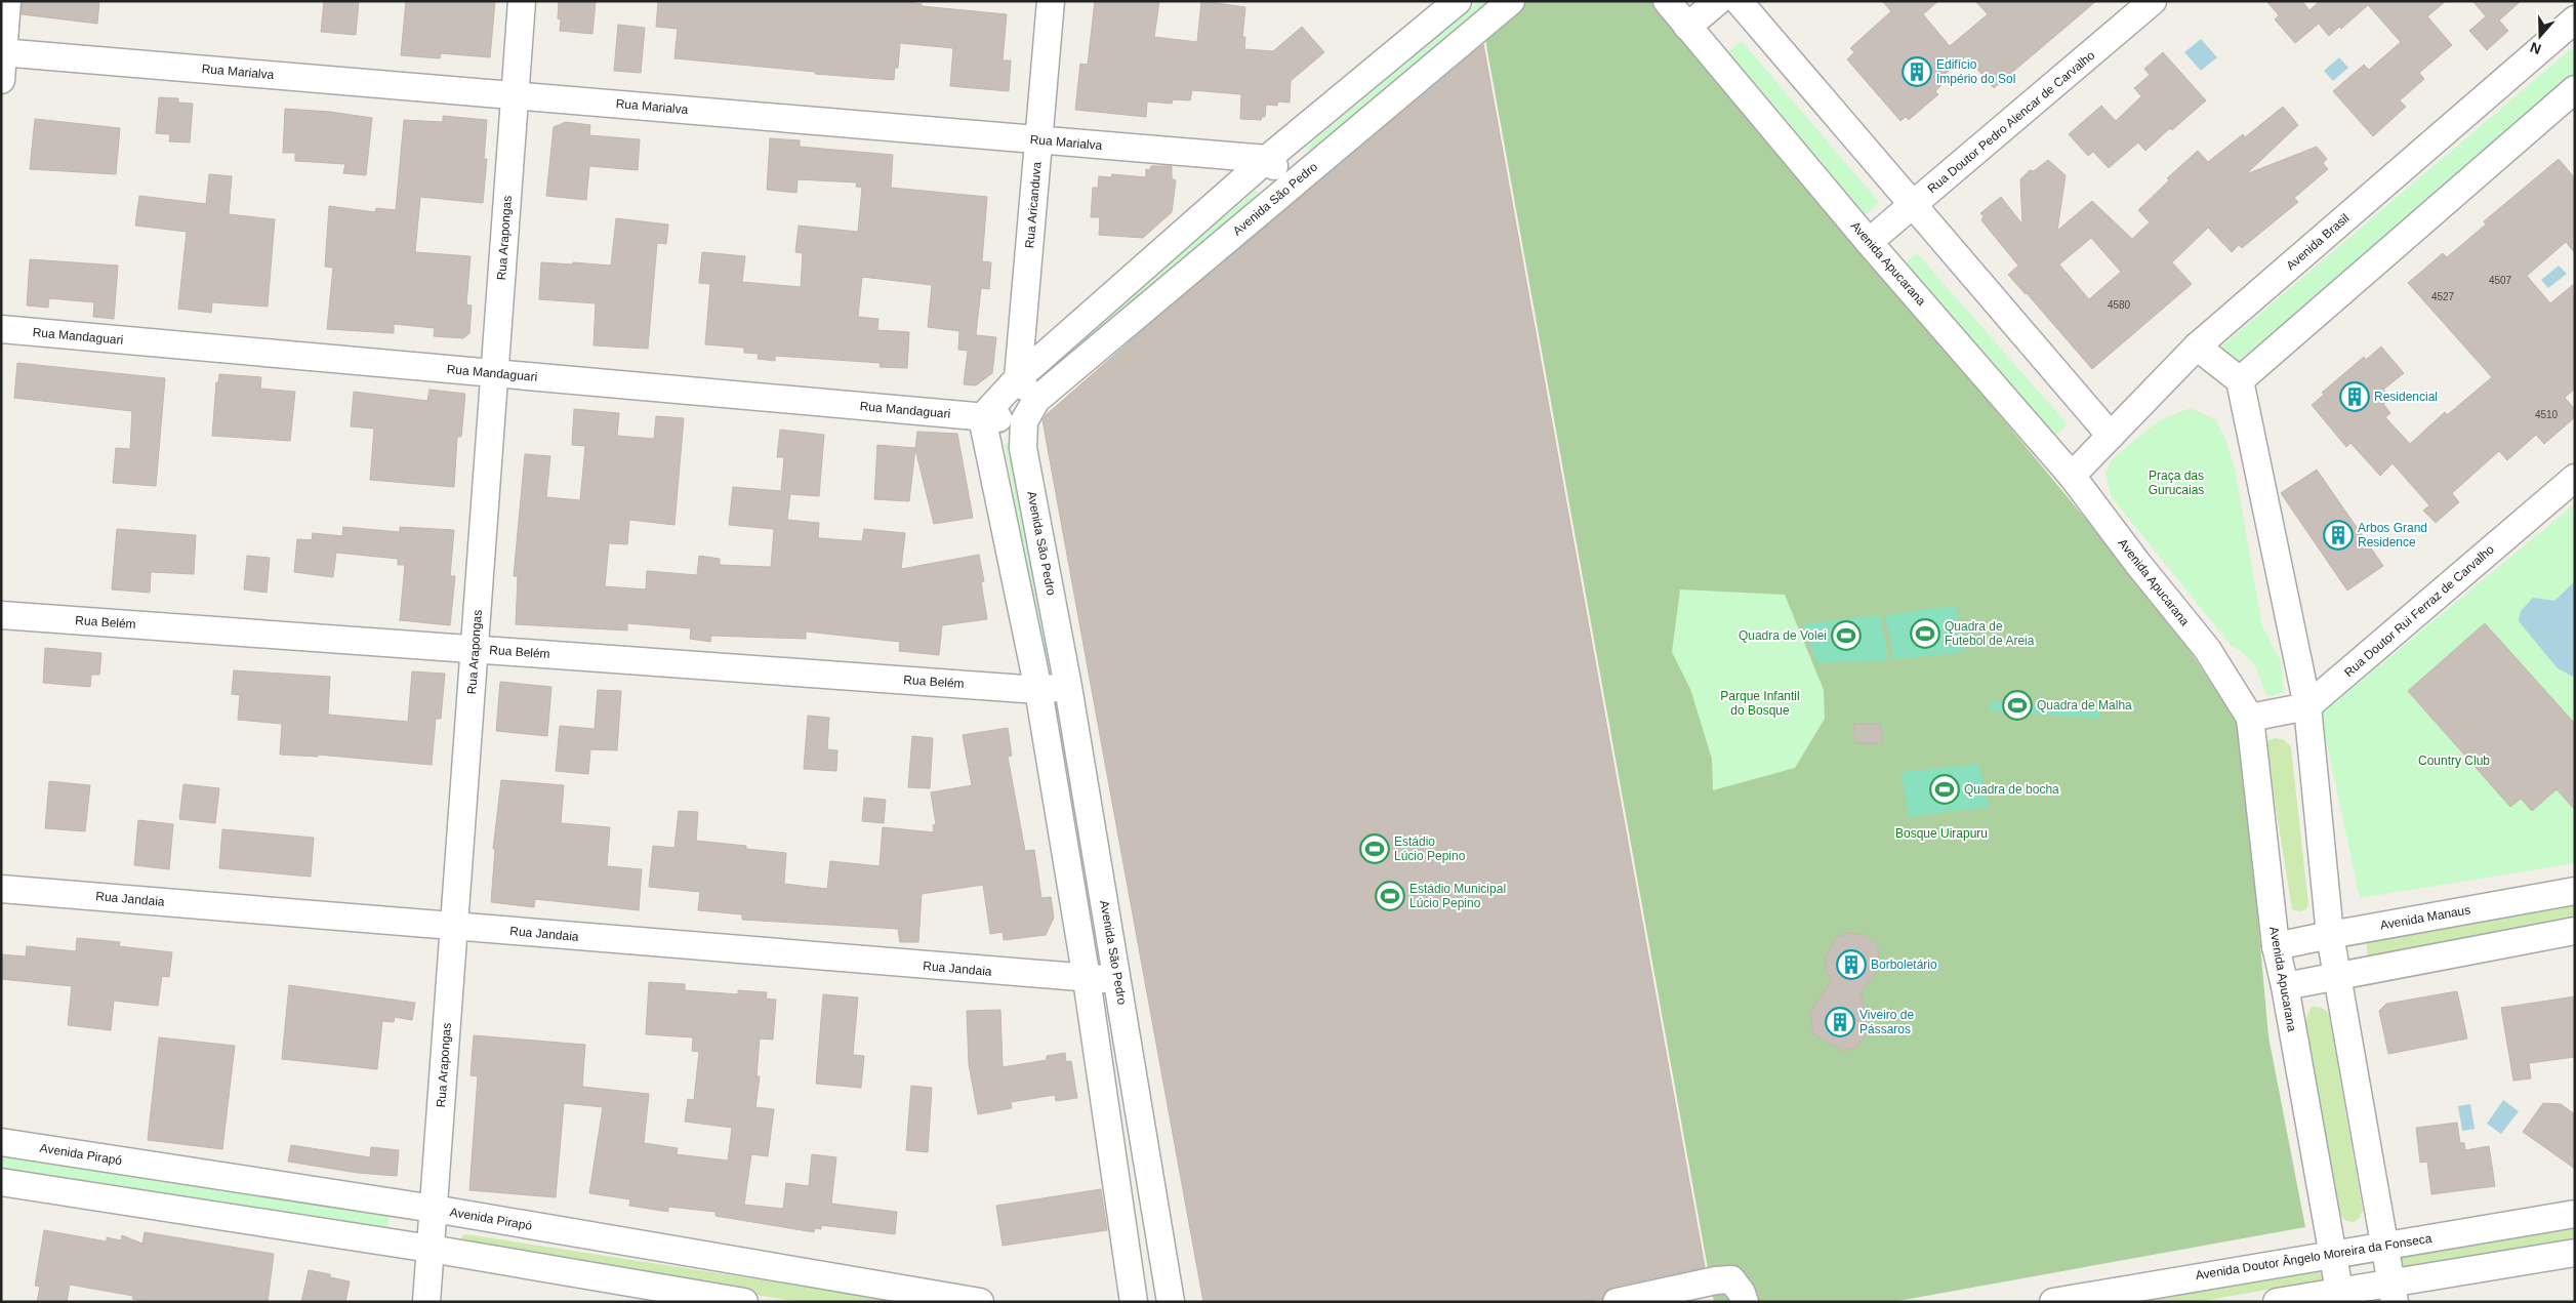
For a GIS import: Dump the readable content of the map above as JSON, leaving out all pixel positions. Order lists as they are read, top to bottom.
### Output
{
  "streets": {
    "street": [
      "Rua Marialva",
      "Rua Doutor Pedro Alencar de Carvalho",
      "Avenida São Pedro",
      "Rua Aricanduva",
      "Rua Arapongas",
      "Avenida Brasil",
      "Avenida Apucarana",
      "Rua Mandaguari",
      "Rua Doutor Rui Ferraz de Carvalho",
      "Rua Belém",
      "Rua Jandaia",
      "Avenida Manaus",
      "Avenida Pirapó",
      "Avenida Doutor Ângelo Moreira da Fonseca"
    ]
  },
  "crossings": [
    ["Rua Marialva", "Rua Aricanduva"],
    ["Rua Marialva", "Rua Arapongas"],
    ["Rua Doutor Pedro Alencar de Carvalho", "Avenida Apucarana"],
    ["Avenida São Pedro", "Rua Mandaguari"],
    ["Avenida São Pedro", "Rua Belém"],
    ["Avenida São Pedro", "Rua Jandaia"],
    ["Rua Arapongas", "Rua Mandaguari"],
    ["Rua Arapongas", "Rua Belém"],
    ["Rua Arapongas", "Rua Jandaia"],
    ["Rua Arapongas", "Avenida Pirapó"],
    ["Avenida Brasil", "Avenida Apucarana"],
    ["Avenida Apucarana", "Rua Doutor Rui Ferraz de Carvalho"],
    ["Avenida Apucarana", "Avenida Manaus"],
    ["Avenida Apucarana", "Avenida Doutor Ângelo Moreira da Fonseca"]
  ],
  "parks": [
    "Praça das Gurucaias",
    "Parque Infantil do Bosque",
    "Country Club",
    "Bosque Uirapuru"
  ],
  "places": {
    "building": [
      "Edifício Império do Sol",
      "Residencial",
      "Arbos Grand Residence",
      "Borboletário",
      "Viveiro de Pássaros"
    ],
    "sports": [
      "Quadra de Futebol de Areia",
      "Quadra de Volei",
      "Quadra de Malha",
      "Quadra de bocha",
      "Estádio Lúcio Pepino",
      "Estádio Municipal Lúcio Pepino"
    ]
  },
  "house_numbers": [
    "4507",
    "4527",
    "4580",
    "4510"
  ],
  "north": "bottom"
}
